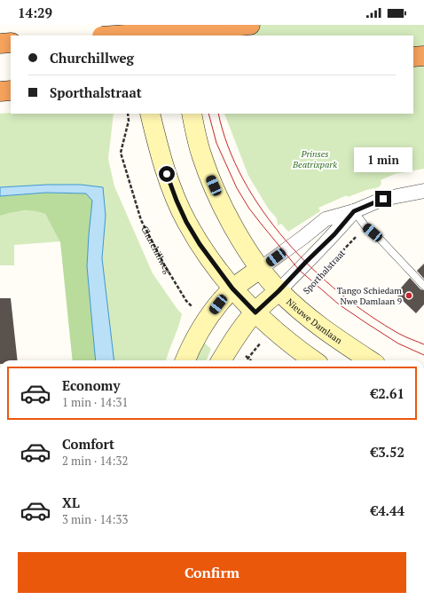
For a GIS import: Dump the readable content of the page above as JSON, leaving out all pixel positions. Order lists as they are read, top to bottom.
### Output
{
  "streets": {
    "main road": ["Nieuwe Damlaan"],
    "street": ["Sporthalstraat"],
    "path": ["Churchillweg"]
  },
  "crossings": [
    ["Sporthalstraat", "Nieuwe Damlaan"]
  ],
  "parks": ["Prinses Beatrixpark"],
  "places": ["Tango Schiedam Nwe Damlaan 9"],
  "page": {
    "status": "14:29",
    "banner": ["Churchillweg", "Sporthalstraat"],
    "bubble": "1 min",
    "list": [
      {
        "name": "Economy",
        "note": "1 min · 14:31",
        "value": "€2.61"
      },
      {
        "name": "Comfort",
        "note": "2 min · 14:32",
        "value": "€3.52"
      },
      {
        "name": "XL",
        "note": "3 min · 14:33",
        "value": "€4.44"
      }
    ],
    "buttons": "Confirm"
  }
}
